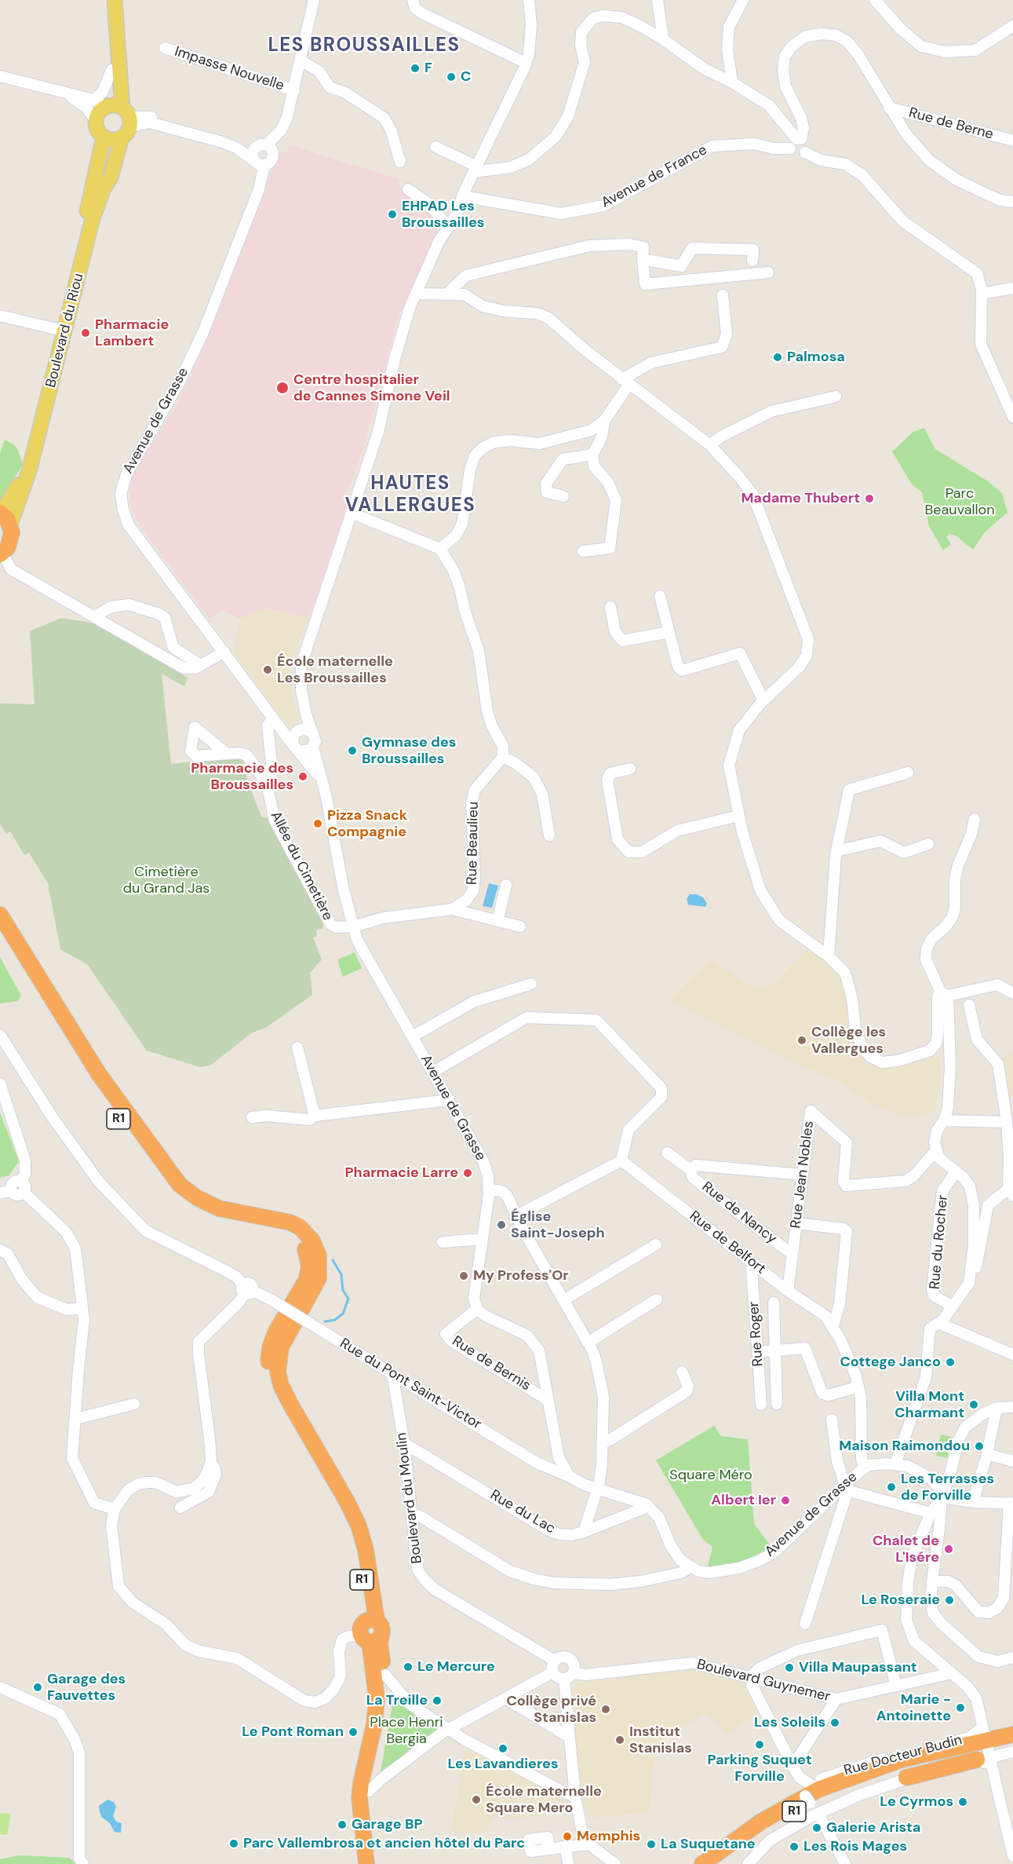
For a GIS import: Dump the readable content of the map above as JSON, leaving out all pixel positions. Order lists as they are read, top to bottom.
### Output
{
  "streets": {
    "highway": ["R1"],
    "main road": ["Boulevard du Riou"],
    "street": [
      "Impasse Nouvelle",
      "Rue de Berne",
      "Avenue de France",
      "Avenue de Grasse",
      "Rue Beaulieu",
      "Allée du Cimetière",
      "Rue Jean Nobles",
      "Rue de Nancy",
      "Rue du Rocher",
      "Rue de Belfort",
      "Rue Roger",
      "Rue de Bernis",
      "Rue du Pont Saint-Victor",
      "Boulevard du Moulin",
      "Rue du Lac",
      "Boulevard Guynemer",
      "Rue Docteur Budin"
    ]
  },
  "crossings": [
    ["Avenue de Grasse", "Allée du Cimetière"],
    ["Avenue de Grasse", "Rue de Bernis"],
    ["R1", "Rue Docteur Budin"],
    ["Rue Jean Nobles", "Rue de Nancy"],
    ["Rue Jean Nobles", "Rue de Belfort"],
    ["Rue de Belfort", "Rue Roger"],
    ["Rue du Pont Saint-Victor", "Boulevard du Moulin"],
    ["Boulevard du Moulin", "Rue du Lac"],
    ["Boulevard du Moulin", "Boulevard Guynemer"]
  ],
  "districts": ["LES BROUSSAILLES", "HAUTES VALLERGUES"],
  "parks": [
    "Parc Beauvallon",
    "Cimetière du Grand Jas",
    "Square Méro",
    "Place Henri Bergia"
  ],
  "places": [
    "F",
    "C",
    "EHPAD Les Broussailles",
    "Pharmacie Lambert",
    "Palmosa",
    "Centre hospitalier de Cannes Simone Veil",
    "Madame Thubert",
    "École maternelle Les Broussailles",
    "Gymnase des Broussailles",
    "Pharmacie des Broussailles",
    "Pizza Snack Compagnie",
    "Collège les Vallergues",
    "Pharmacie Larre",
    "Église Saint-Joseph",
    "My Profess'Or",
    "Cottege Janco",
    "Villa Mont Charmant",
    "Maison Raimondou",
    "Les Terrasses de Forville",
    "Albert Ier",
    "Chalet de L'Isére",
    "Le Roseraie",
    "Le Mercure",
    "Villa Maupassant",
    "Garage des Fauvettes",
    "La Treille",
    "Marie - Antoinette",
    "Collège privé Stanislas",
    "Les Soleils",
    "Le Pont Roman",
    "Institut Stanislas",
    "Parking Suquet Forville",
    "Les Lavandieres",
    "École maternelle Square Mero",
    "Le Cyrmos",
    "Garage BP",
    "Galerie Arista",
    "Memphis",
    "Parc Vallembrosa et ancien hôtel du Parc",
    "La Suquetane",
    "Les Rois Mages"
  ]
}
